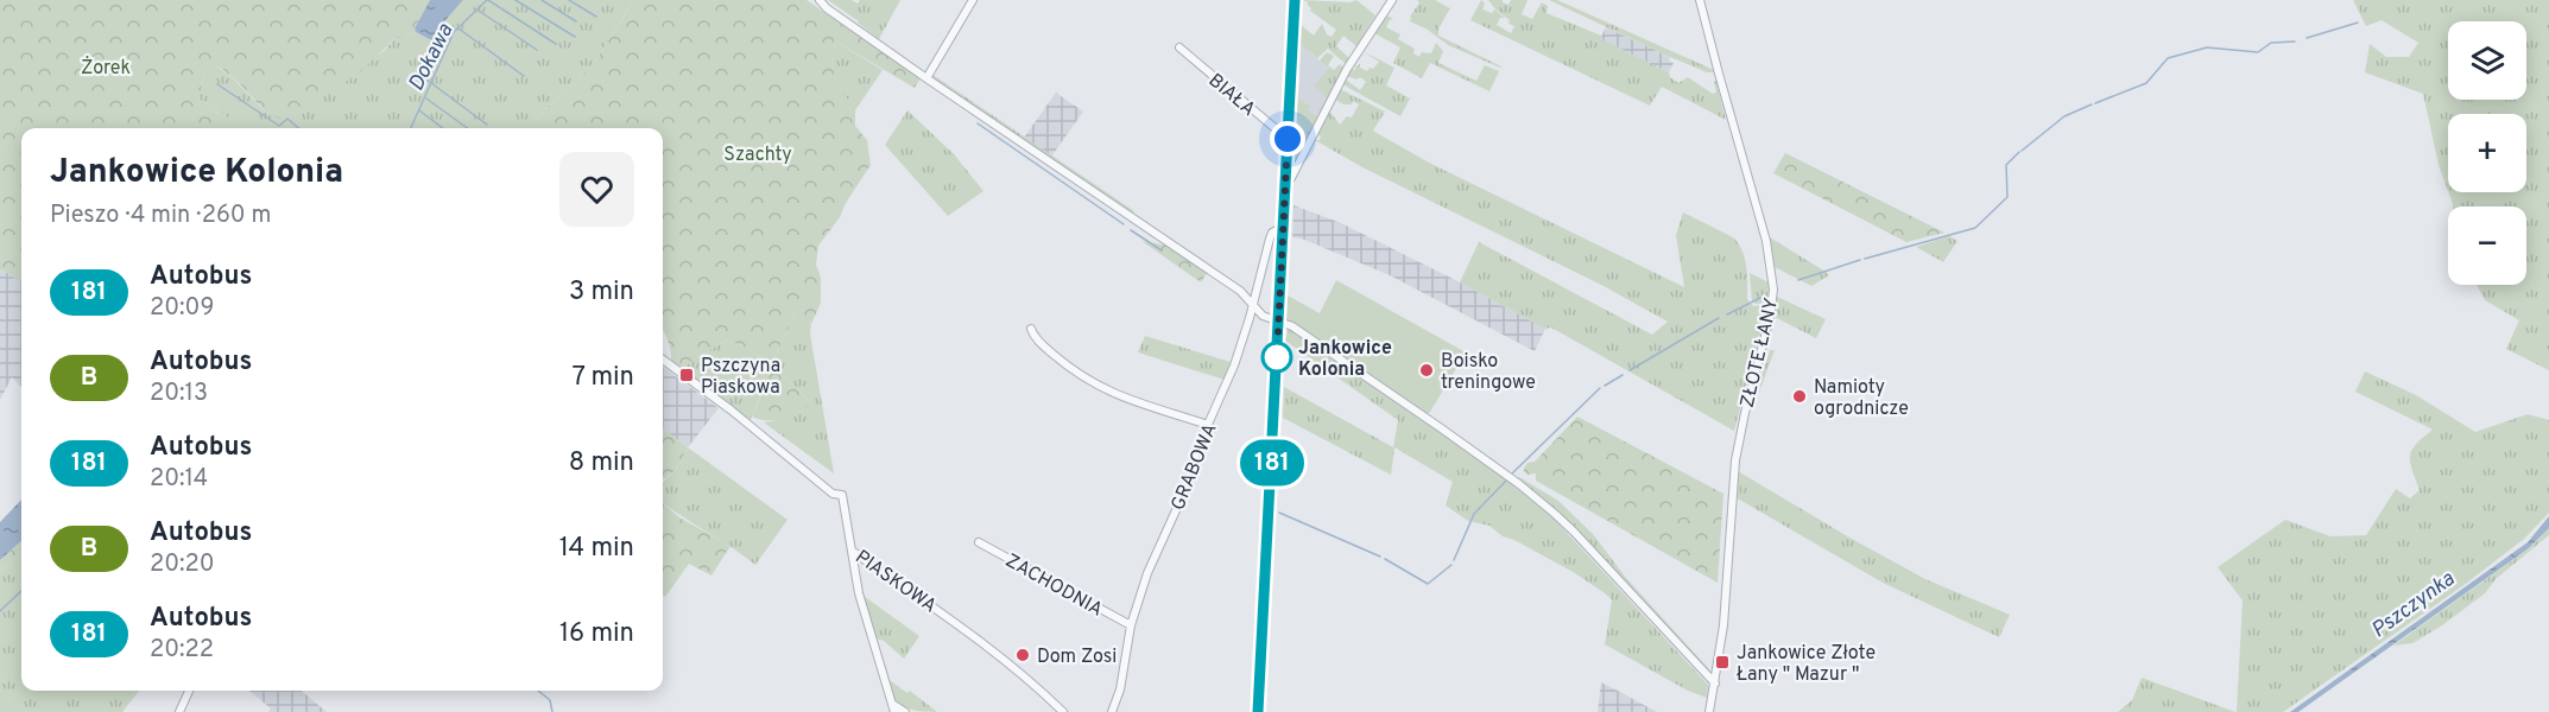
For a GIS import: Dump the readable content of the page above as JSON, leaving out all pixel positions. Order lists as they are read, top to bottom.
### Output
{
  "streets": {
    "street": [
      "BIAŁA",
      "ZŁOTE ŁANY",
      "GRABOWA",
      "PIASKOWA",
      "ZACHODNIA"
    ]
  },
  "crossings": [
    ["GRABOWA", "ZACHODNIA"]
  ],
  "water": ["Dokawa", "Pszczynka"],
  "parks": ["Żorek", "Szachty"],
  "places": {
    "other": [
      "Jankowice Kolonia",
      "Boisko treningowe",
      "Namioty ogrodnicze",
      "Dom Zosi"
    ],
    "transit": ["Pszczyna Piaskowa", "Jankowice Złote Łany \" Mazur \""]
  },
  "lines": ["bus line 181"],
  "page": {
    "on_map": "181",
    "map_buttons": ["+", "−"],
    "heading": ["Jankowice Kolonia", "Pieszo · 4 min · 260 m"],
    "list": [
      {
        "mark": "181",
        "name": "Autobus",
        "note": "20:09",
        "value": "3 min"
      },
      {
        "mark": "B",
        "name": "Autobus",
        "note": "20:13",
        "value": "7 min"
      },
      {
        "mark": "181",
        "name": "Autobus",
        "note": "20:14",
        "value": "8 min"
      },
      {
        "mark": "B",
        "name": "Autobus",
        "note": "20:20",
        "value": "14 min"
      },
      {
        "mark": "181",
        "name": "Autobus",
        "note": "20:22",
        "value": "16 min"
      }
    ]
  }
}
